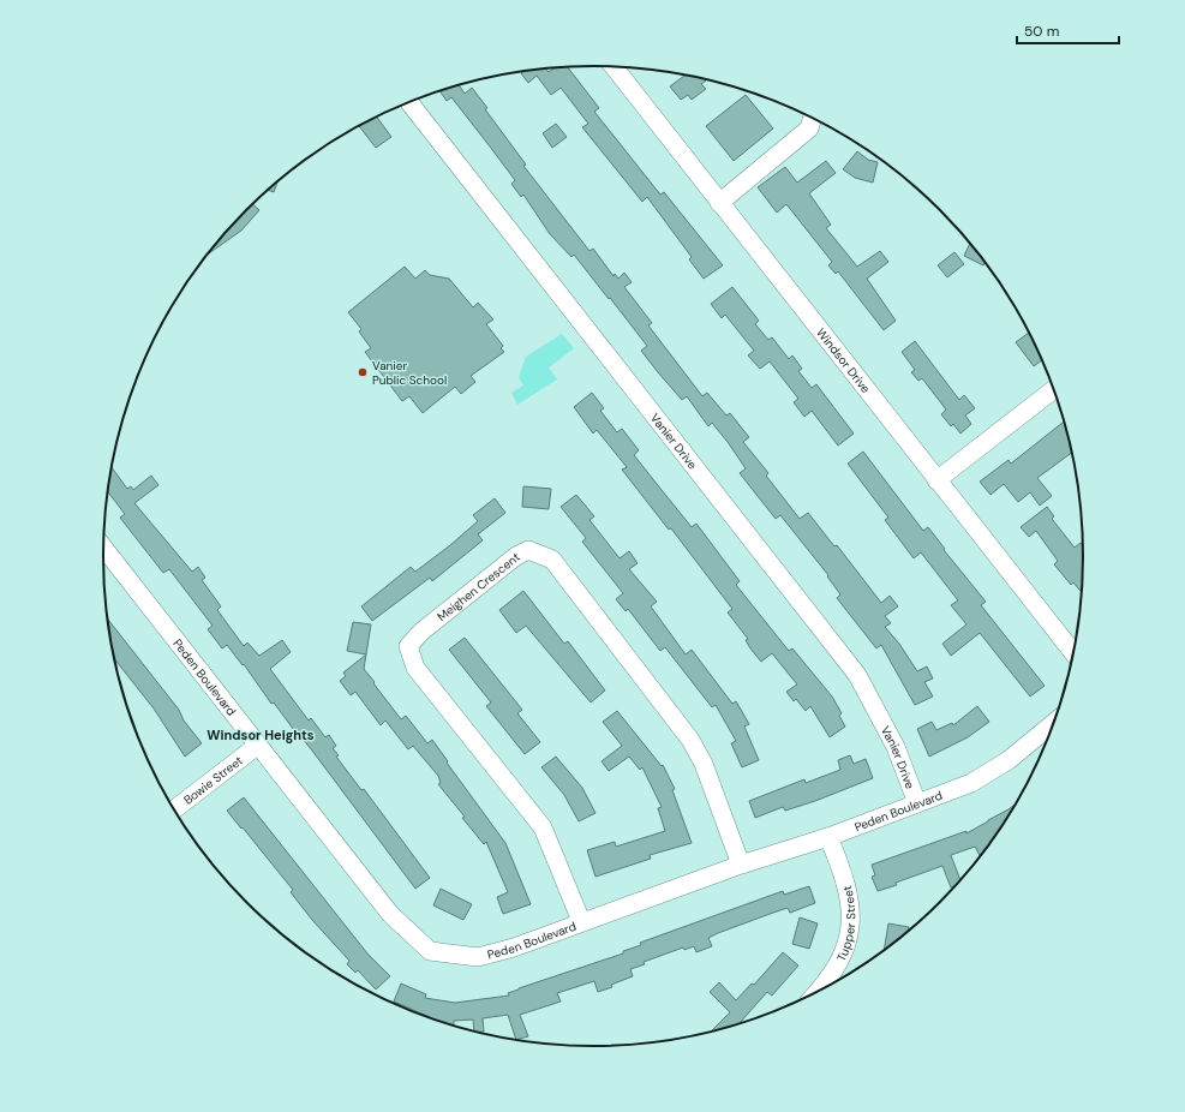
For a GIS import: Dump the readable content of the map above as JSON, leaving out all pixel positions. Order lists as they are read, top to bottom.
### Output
{
  "streets": {
    "street": [
      "Windsor Drive",
      "Vanier Drive",
      "Meighen Crescent",
      "Peden Boulevard",
      "Bowie Street",
      "Tupper Street"
    ]
  },
  "crossings": [
    ["Vanier Drive", "Peden Boulevard"],
    ["Meighen Crescent", "Peden Boulevard"],
    ["Peden Boulevard", "Bowie Street"],
    ["Peden Boulevard", "Tupper Street"]
  ],
  "districts": ["Windsor Heights"],
  "places": ["Vanier Public School"],
  "scale_bar": "50 m"
}
